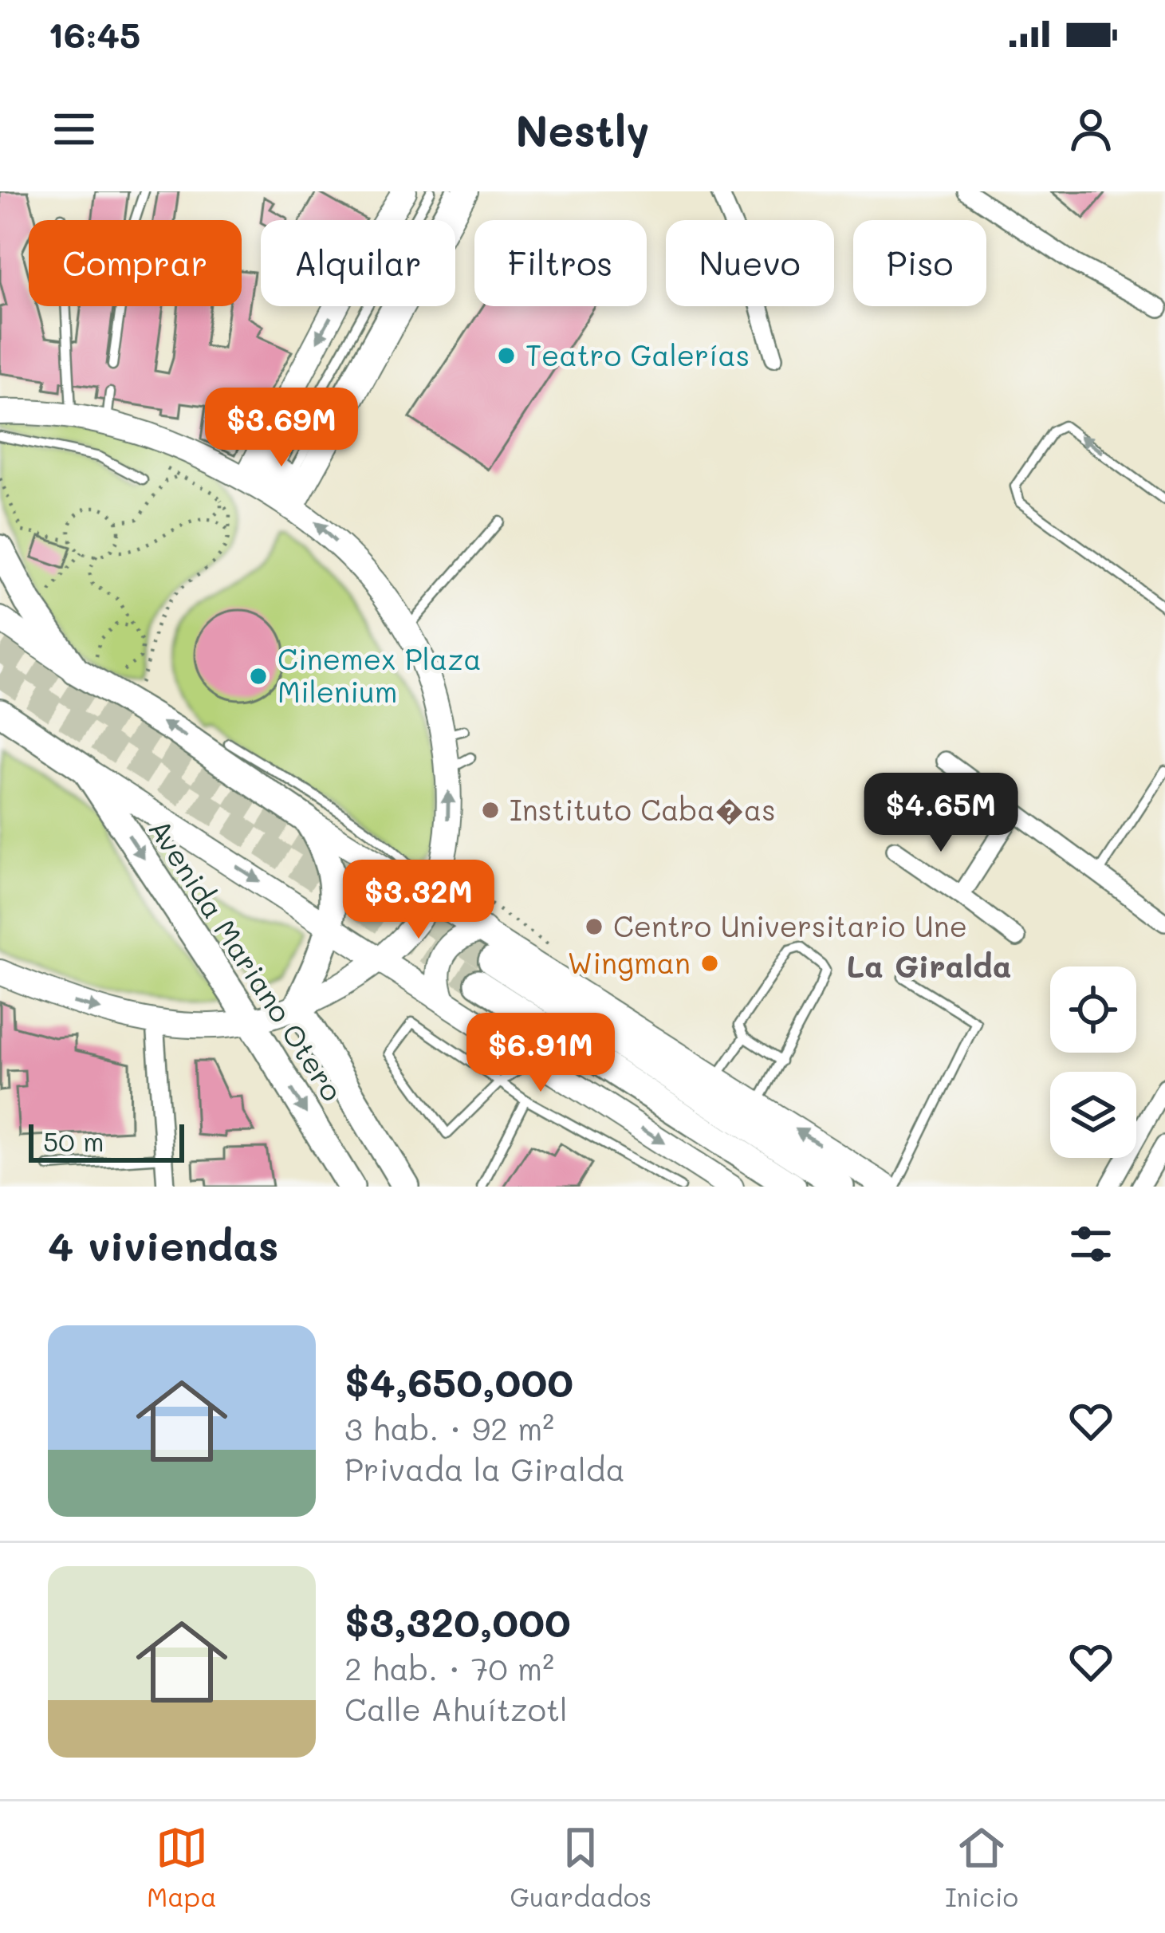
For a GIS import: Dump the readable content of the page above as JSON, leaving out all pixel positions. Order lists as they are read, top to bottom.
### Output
{
  "streets": {
    "main road": ["Avenida Mariano Otero"]
  },
  "districts": ["La Giralda"],
  "places": [
    "Teatro Galerías",
    "Cinemex Plaza Milenium",
    "Instituto Caba�as",
    "Centro Universitario Une",
    "Wingman"
  ],
  "scale_bar": "50 m",
  "page": {
    "status": "16:45",
    "header": "Nestly",
    "chip": [
      "Comprar",
      "Alquilar",
      "Filtros",
      "Nuevo",
      "Piso"
    ],
    "price": [
      "$3.69M",
      "$4.65M",
      "$3.32M",
      "$6.91M"
    ],
    "scale": "50 m",
    "heading": "4 viviendas",
    "list": [
      {
        "name": "$4,650,000",
        "note": "3 hab. · 92 m² · Privada la Giralda"
      },
      {
        "name": "$3,320,000",
        "note": "2 hab. · 70 m² · Calle Ahuítzotl"
      }
    ],
    "tabs": ["Mapa", "Guardados", "Inicio"]
  }
}
